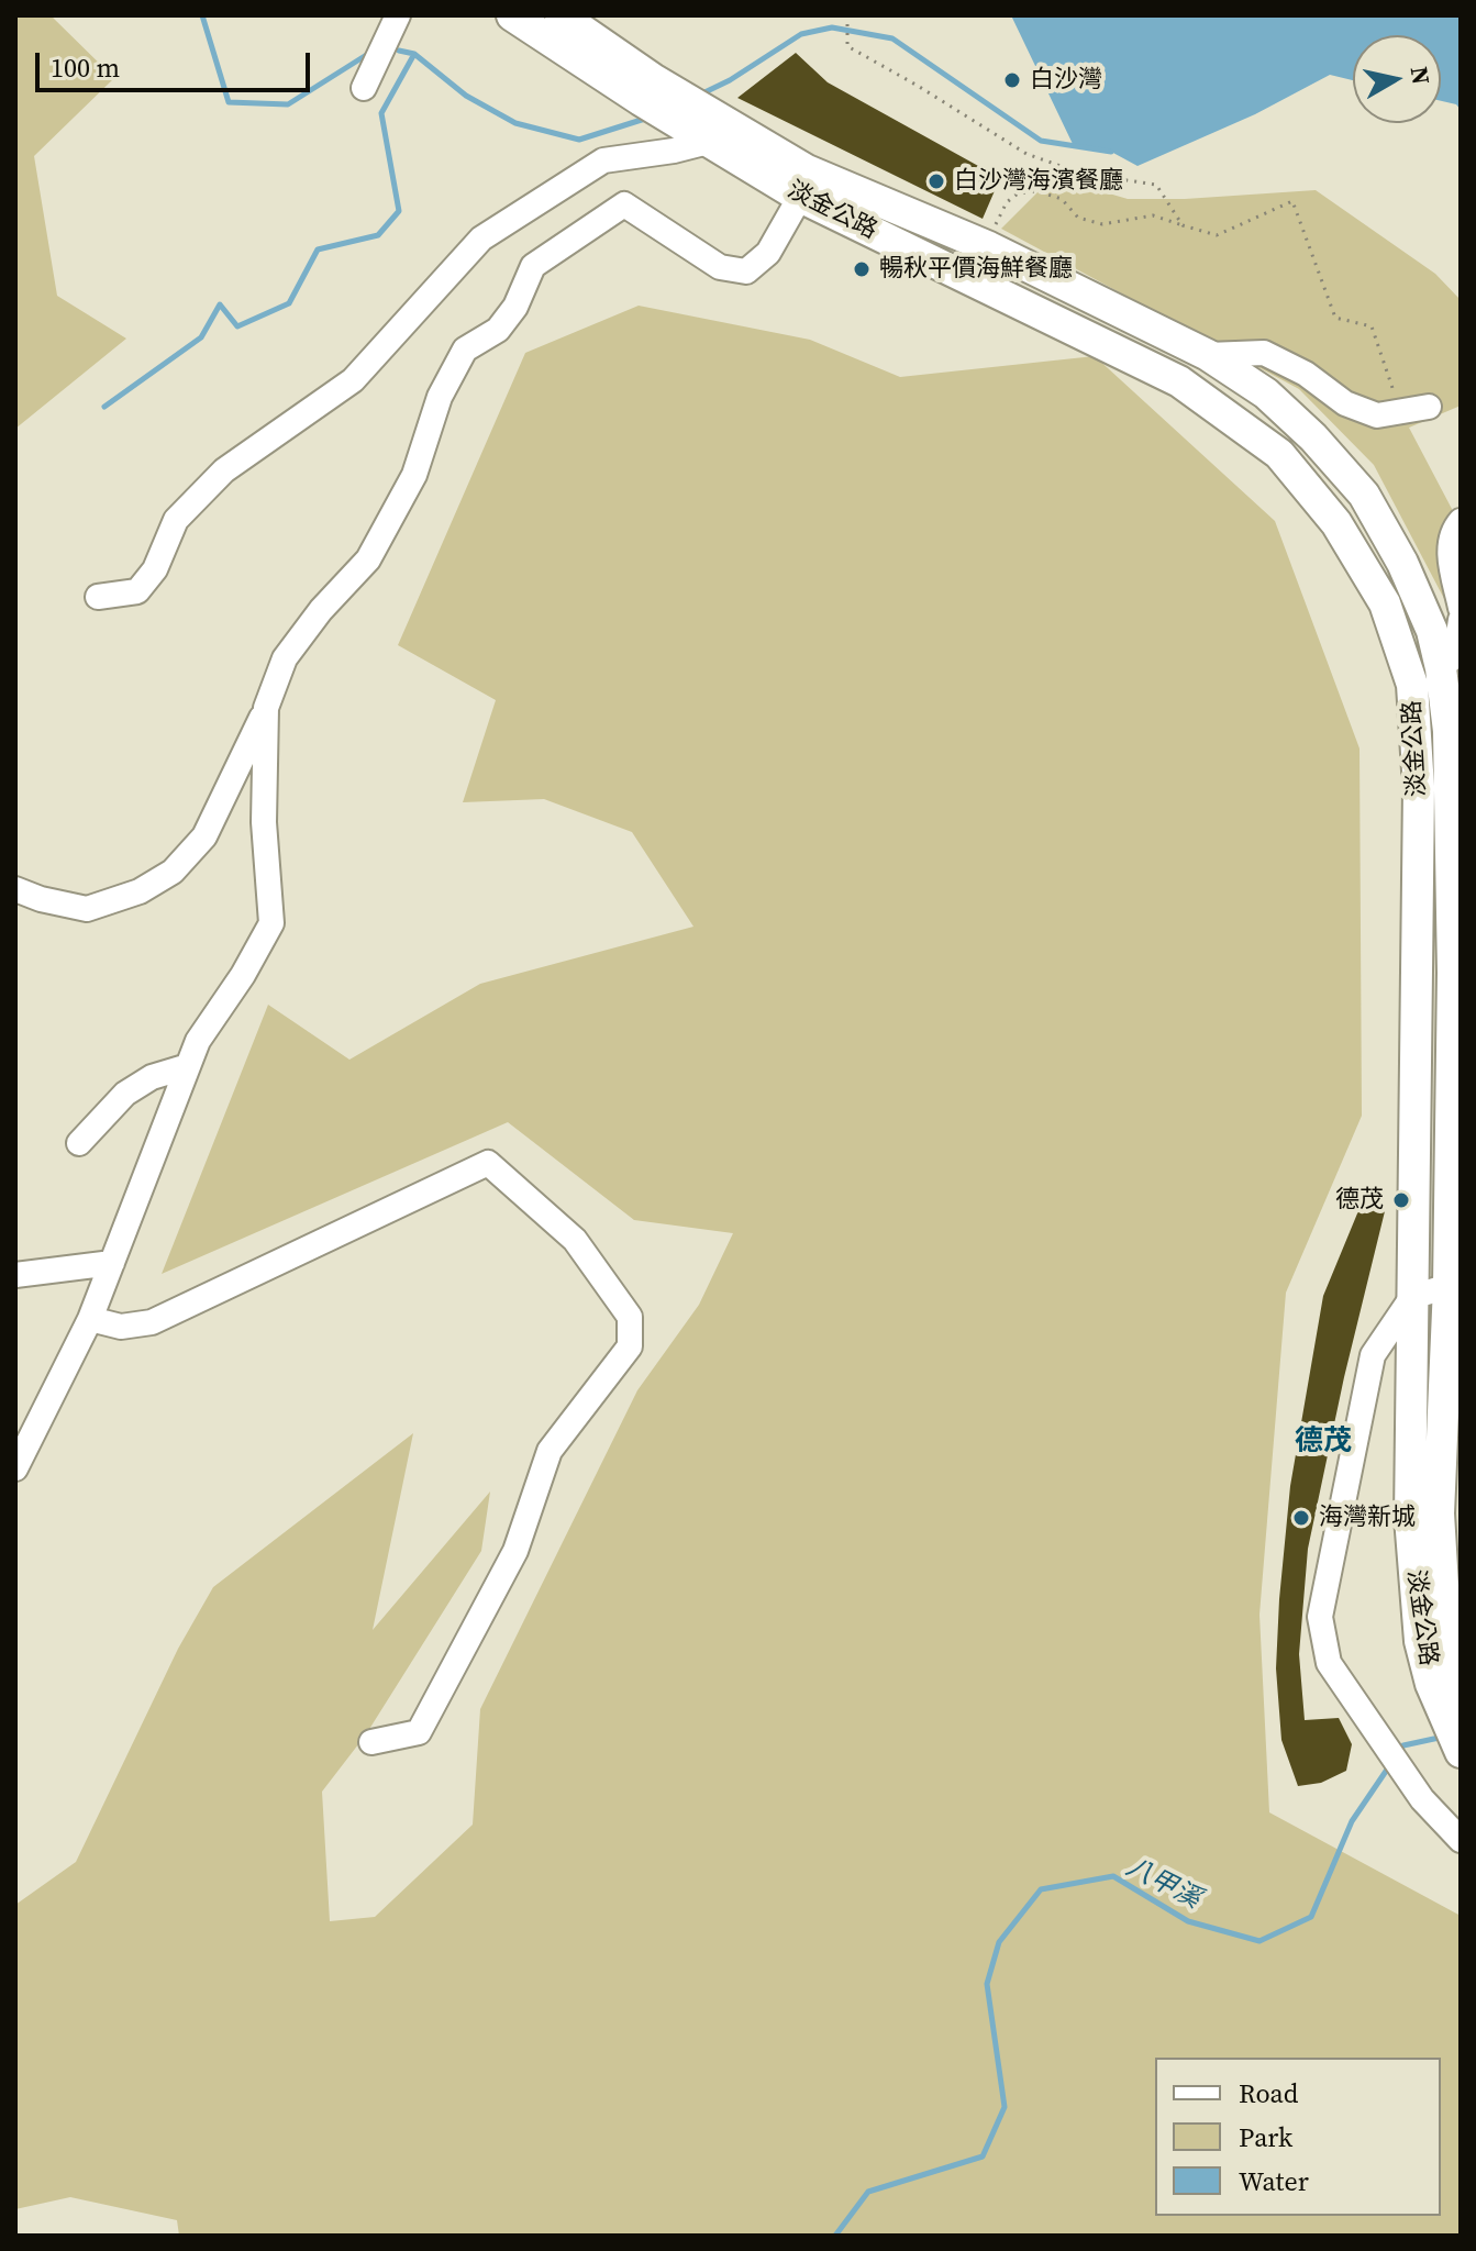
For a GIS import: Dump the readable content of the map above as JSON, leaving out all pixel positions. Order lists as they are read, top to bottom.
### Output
{
  "streets": {
    "main road": ["淡金公路"]
  },
  "districts": ["德茂"],
  "water": ["八甲溪"],
  "places": [
    "白沙灣",
    "白沙灣海濱餐廳",
    "暢秋平價海鮮餐廳",
    "德茂",
    "海灣新城"
  ],
  "legend": ["Road", "Park", "Water"],
  "scale_bar": "100 m",
  "north": "right"
}
